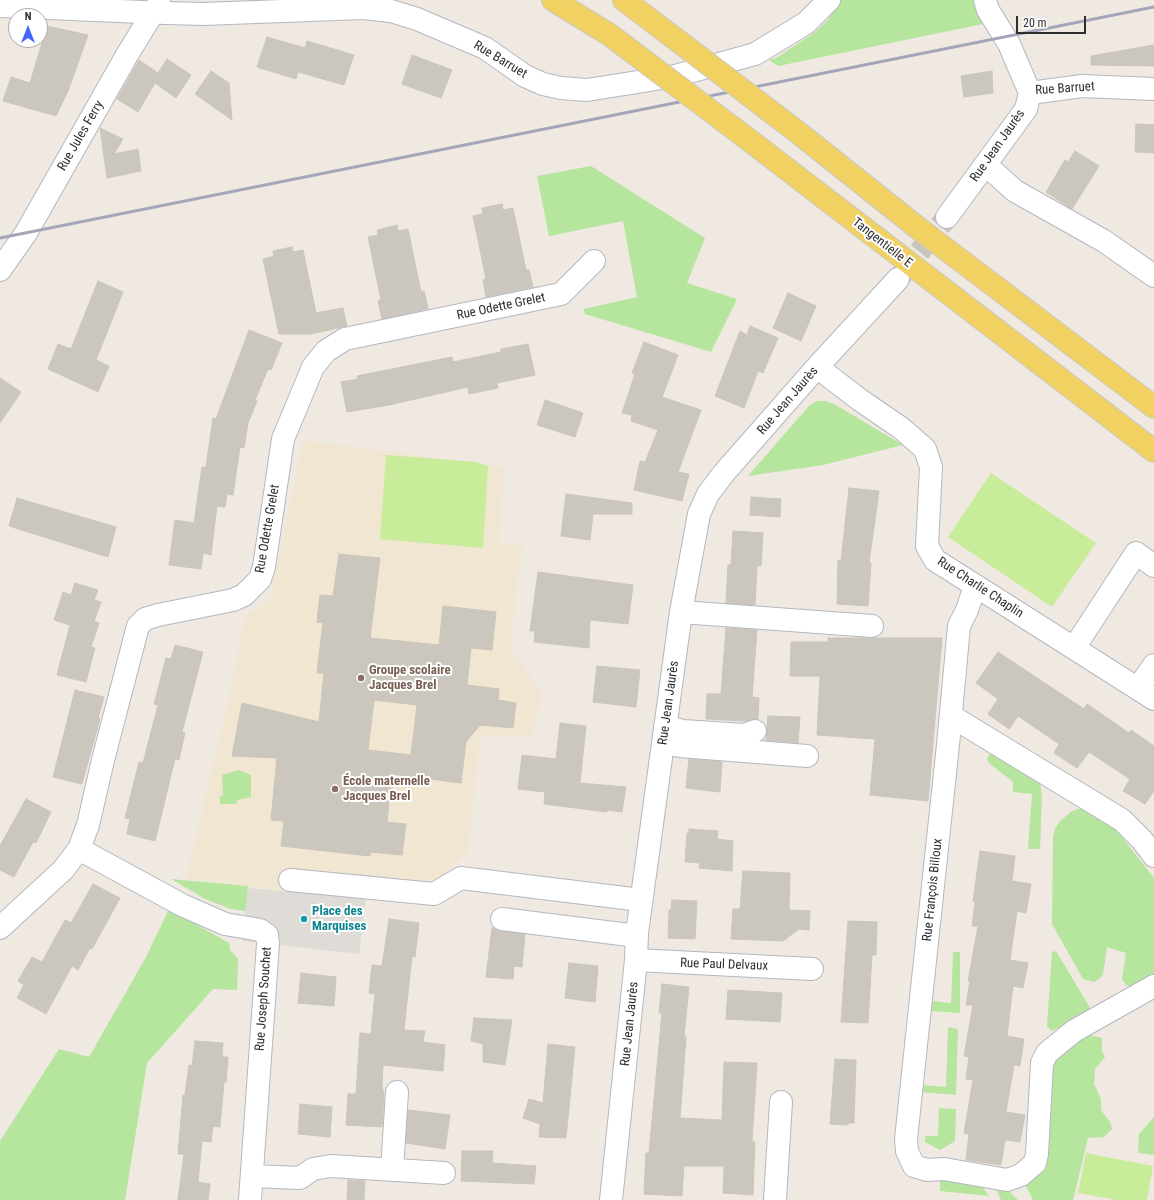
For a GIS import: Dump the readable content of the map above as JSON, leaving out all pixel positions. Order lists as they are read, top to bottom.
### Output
{
  "streets": {
    "main road": ["Tangentielle E"],
    "street": [
      "Rue Barruet",
      "Rue Jules Ferry",
      "Rue Jean Jaurès",
      "Rue Odette Grelet",
      "Rue Charlie Chaplin",
      "Rue François Billoux",
      "Rue Paul Delvaux",
      "Rue Joseph Souchet"
    ]
  },
  "crossings": [
    ["Rue Barruet", "Rue Jules Ferry"],
    ["Rue Barruet", "Rue Jean Jaurès"],
    ["Rue Jean Jaurès", "Rue Charlie Chaplin"],
    ["Rue Jean Jaurès", "Rue Paul Delvaux"],
    ["Rue Odette Grelet", "Rue Joseph Souchet"],
    ["Rue Charlie Chaplin", "Rue François Billoux"]
  ],
  "places": ["Groupe scolaire Jacques Brel", "École maternelle Jacques Brel", "Place des Marquises"],
  "scale_bar": "20 m",
  "north": "top"
}
